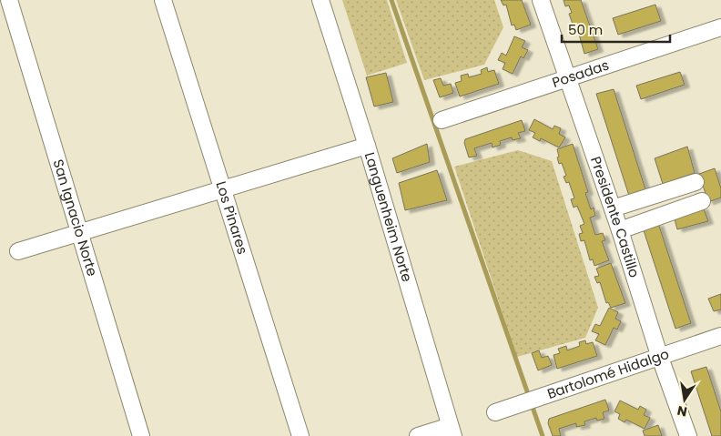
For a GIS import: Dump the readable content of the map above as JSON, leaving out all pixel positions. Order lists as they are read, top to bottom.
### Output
{
  "streets": {
    "street": [
      "Posadas",
      "San Ignacio Norte",
      "Languenheim Norte",
      "Presidente Castillo",
      "Los Pinares",
      "Bartolomé Hidalgo"
    ]
  },
  "crossings": [
    ["Posadas", "Presidente Castillo"],
    ["Presidente Castillo", "Bartolomé Hidalgo"]
  ],
  "scale_bar": "50 m",
  "north": "bottom"
}
